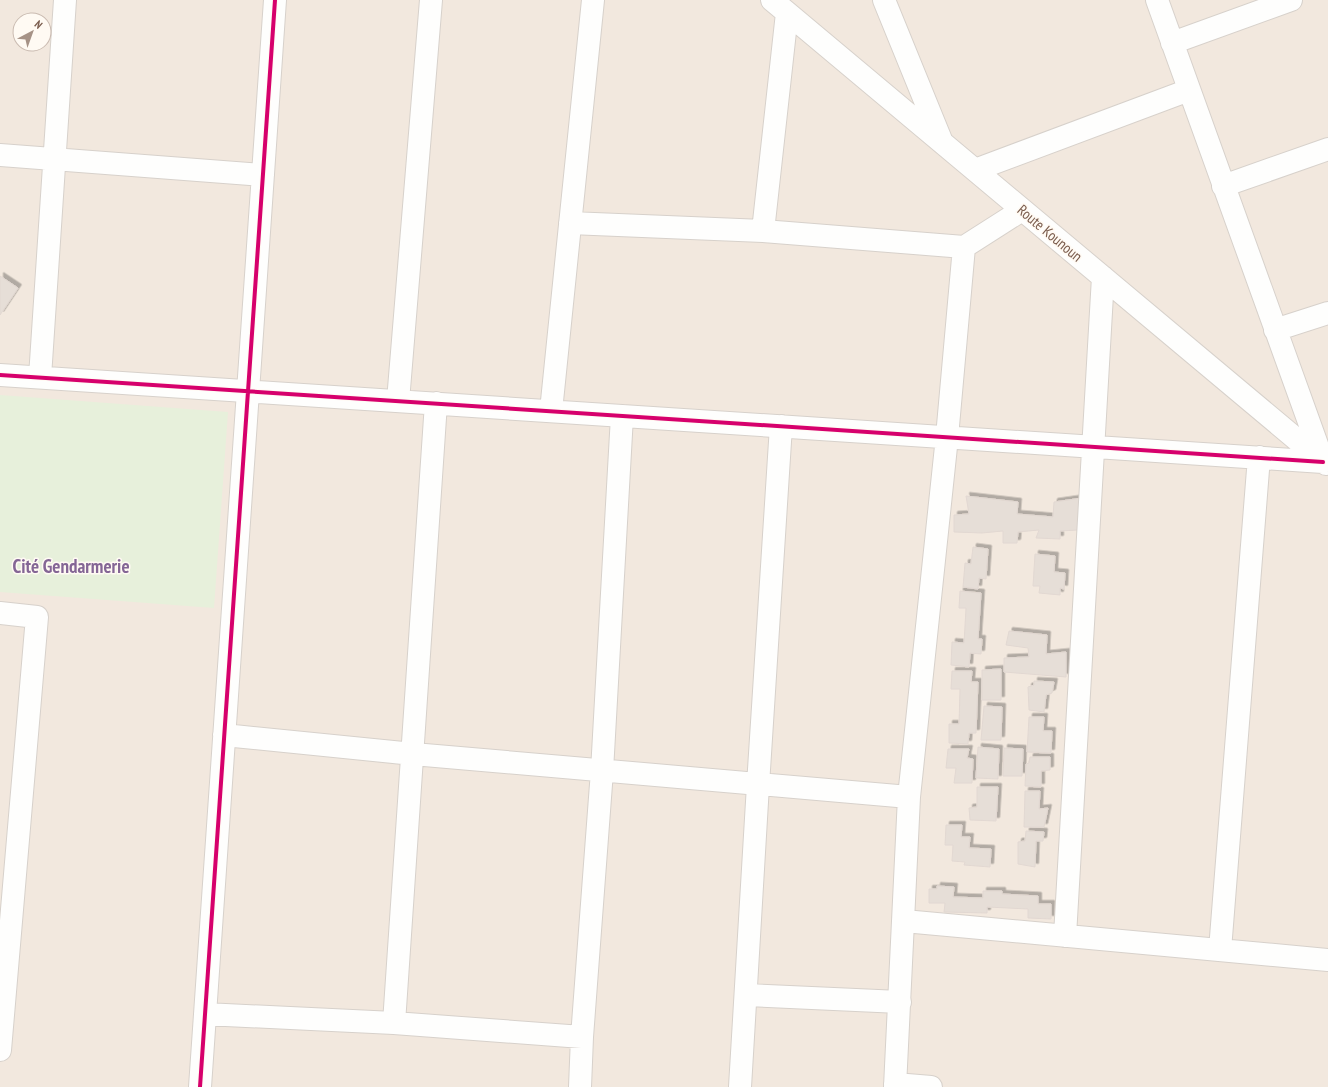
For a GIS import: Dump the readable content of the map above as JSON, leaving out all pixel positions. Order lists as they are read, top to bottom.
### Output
{
  "streets": {
    "street": ["Route Kounoun"]
  },
  "districts": ["Cité Gendarmerie"],
  "north": "top right"
}
